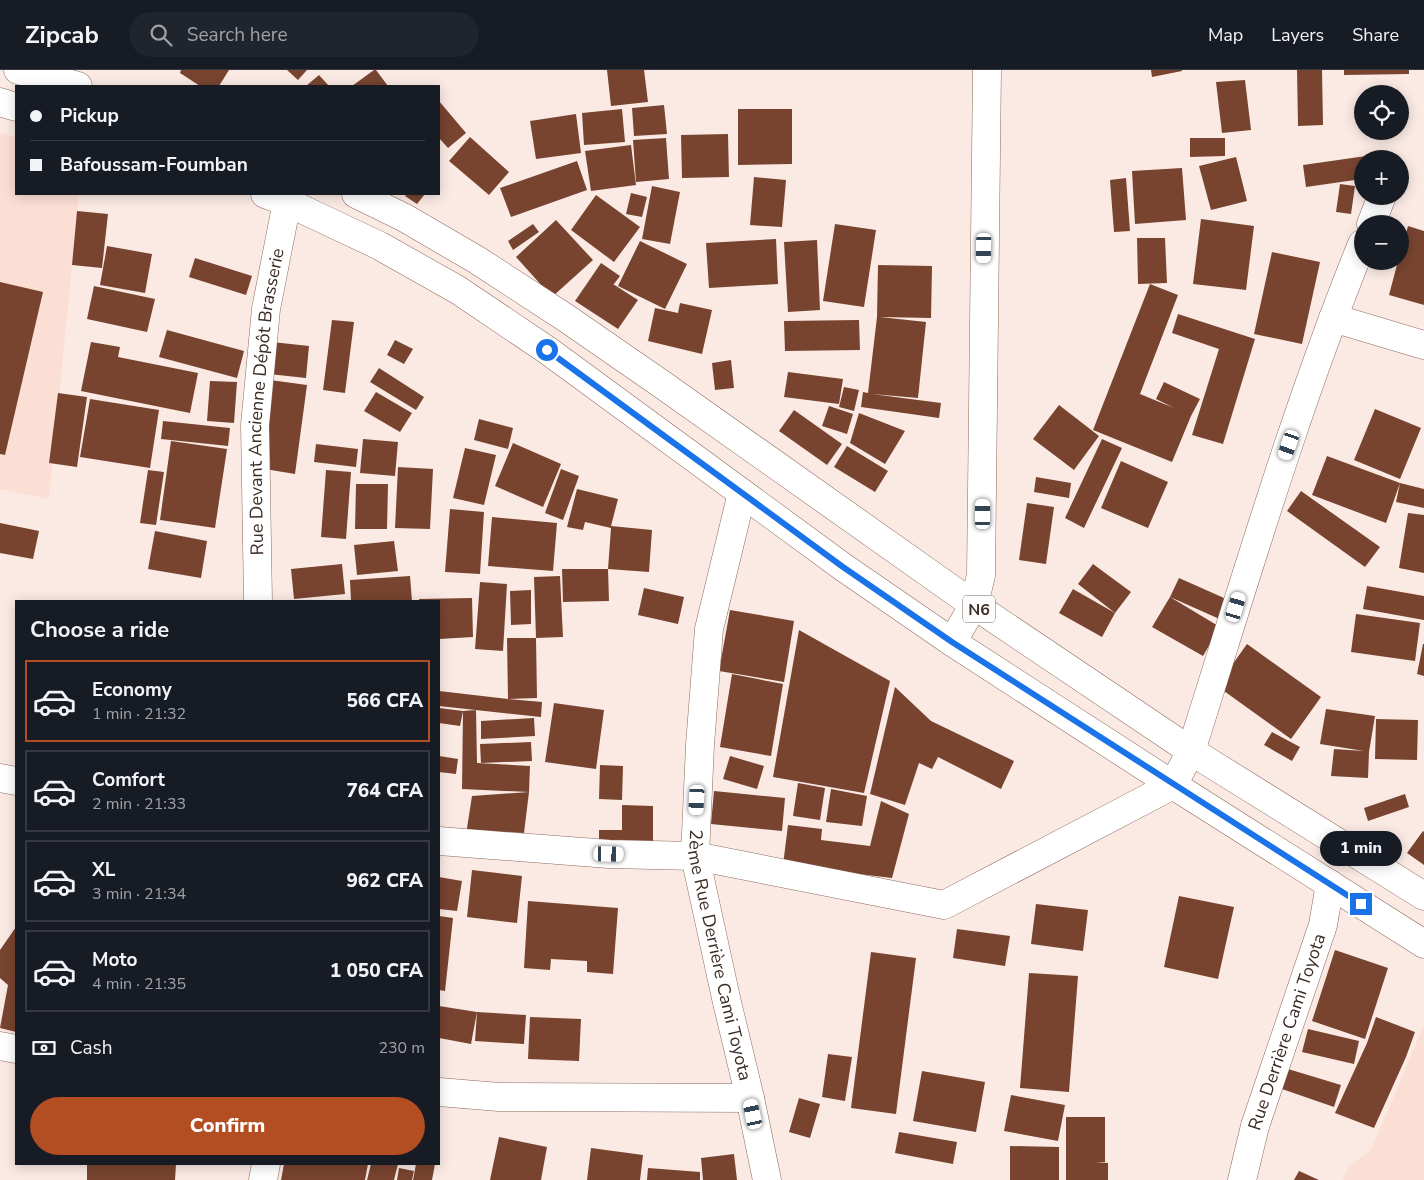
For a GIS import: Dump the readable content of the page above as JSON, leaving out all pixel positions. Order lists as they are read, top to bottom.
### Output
{
  "streets": {
    "main road": [
      "Rue Devant Ancienne Dépôt Brasserie",
      "N6",
      "2ème Rue Derrière Cami Toyota",
      "Rue Derrière Cami Toyota"
    ]
  },
  "crossings": [
    ["Rue Devant Ancienne Dépôt Brasserie", "N6"],
    ["N6", "2ème Rue Derrière Cami Toyota"],
    ["N6", "Rue Derrière Cami Toyota"]
  ],
  "page": {
    "header": "Zipcab",
    "search": "Search here",
    "nav": ["Map", "Layers", "Share"],
    "map_buttons": ["+", "−"],
    "banner": ["Pickup", "Bafoussam-Foumban"],
    "heading": "Choose a ride",
    "list": [
      {
        "name": "Economy",
        "note": "1 min · 21:32",
        "value": "566 CFA"
      },
      {
        "name": "Comfort",
        "note": "2 min · 21:33",
        "value": "764 CFA"
      },
      {
        "name": "XL",
        "note": "3 min · 21:34",
        "value": "962 CFA"
      },
      {
        "name": "Moto",
        "note": "4 min · 21:35",
        "value": "1 050 CFA"
      }
    ],
    "bubble": "1 min",
    "pay": ["Cash", "230 m"],
    "buttons": "Confirm"
  }
}
